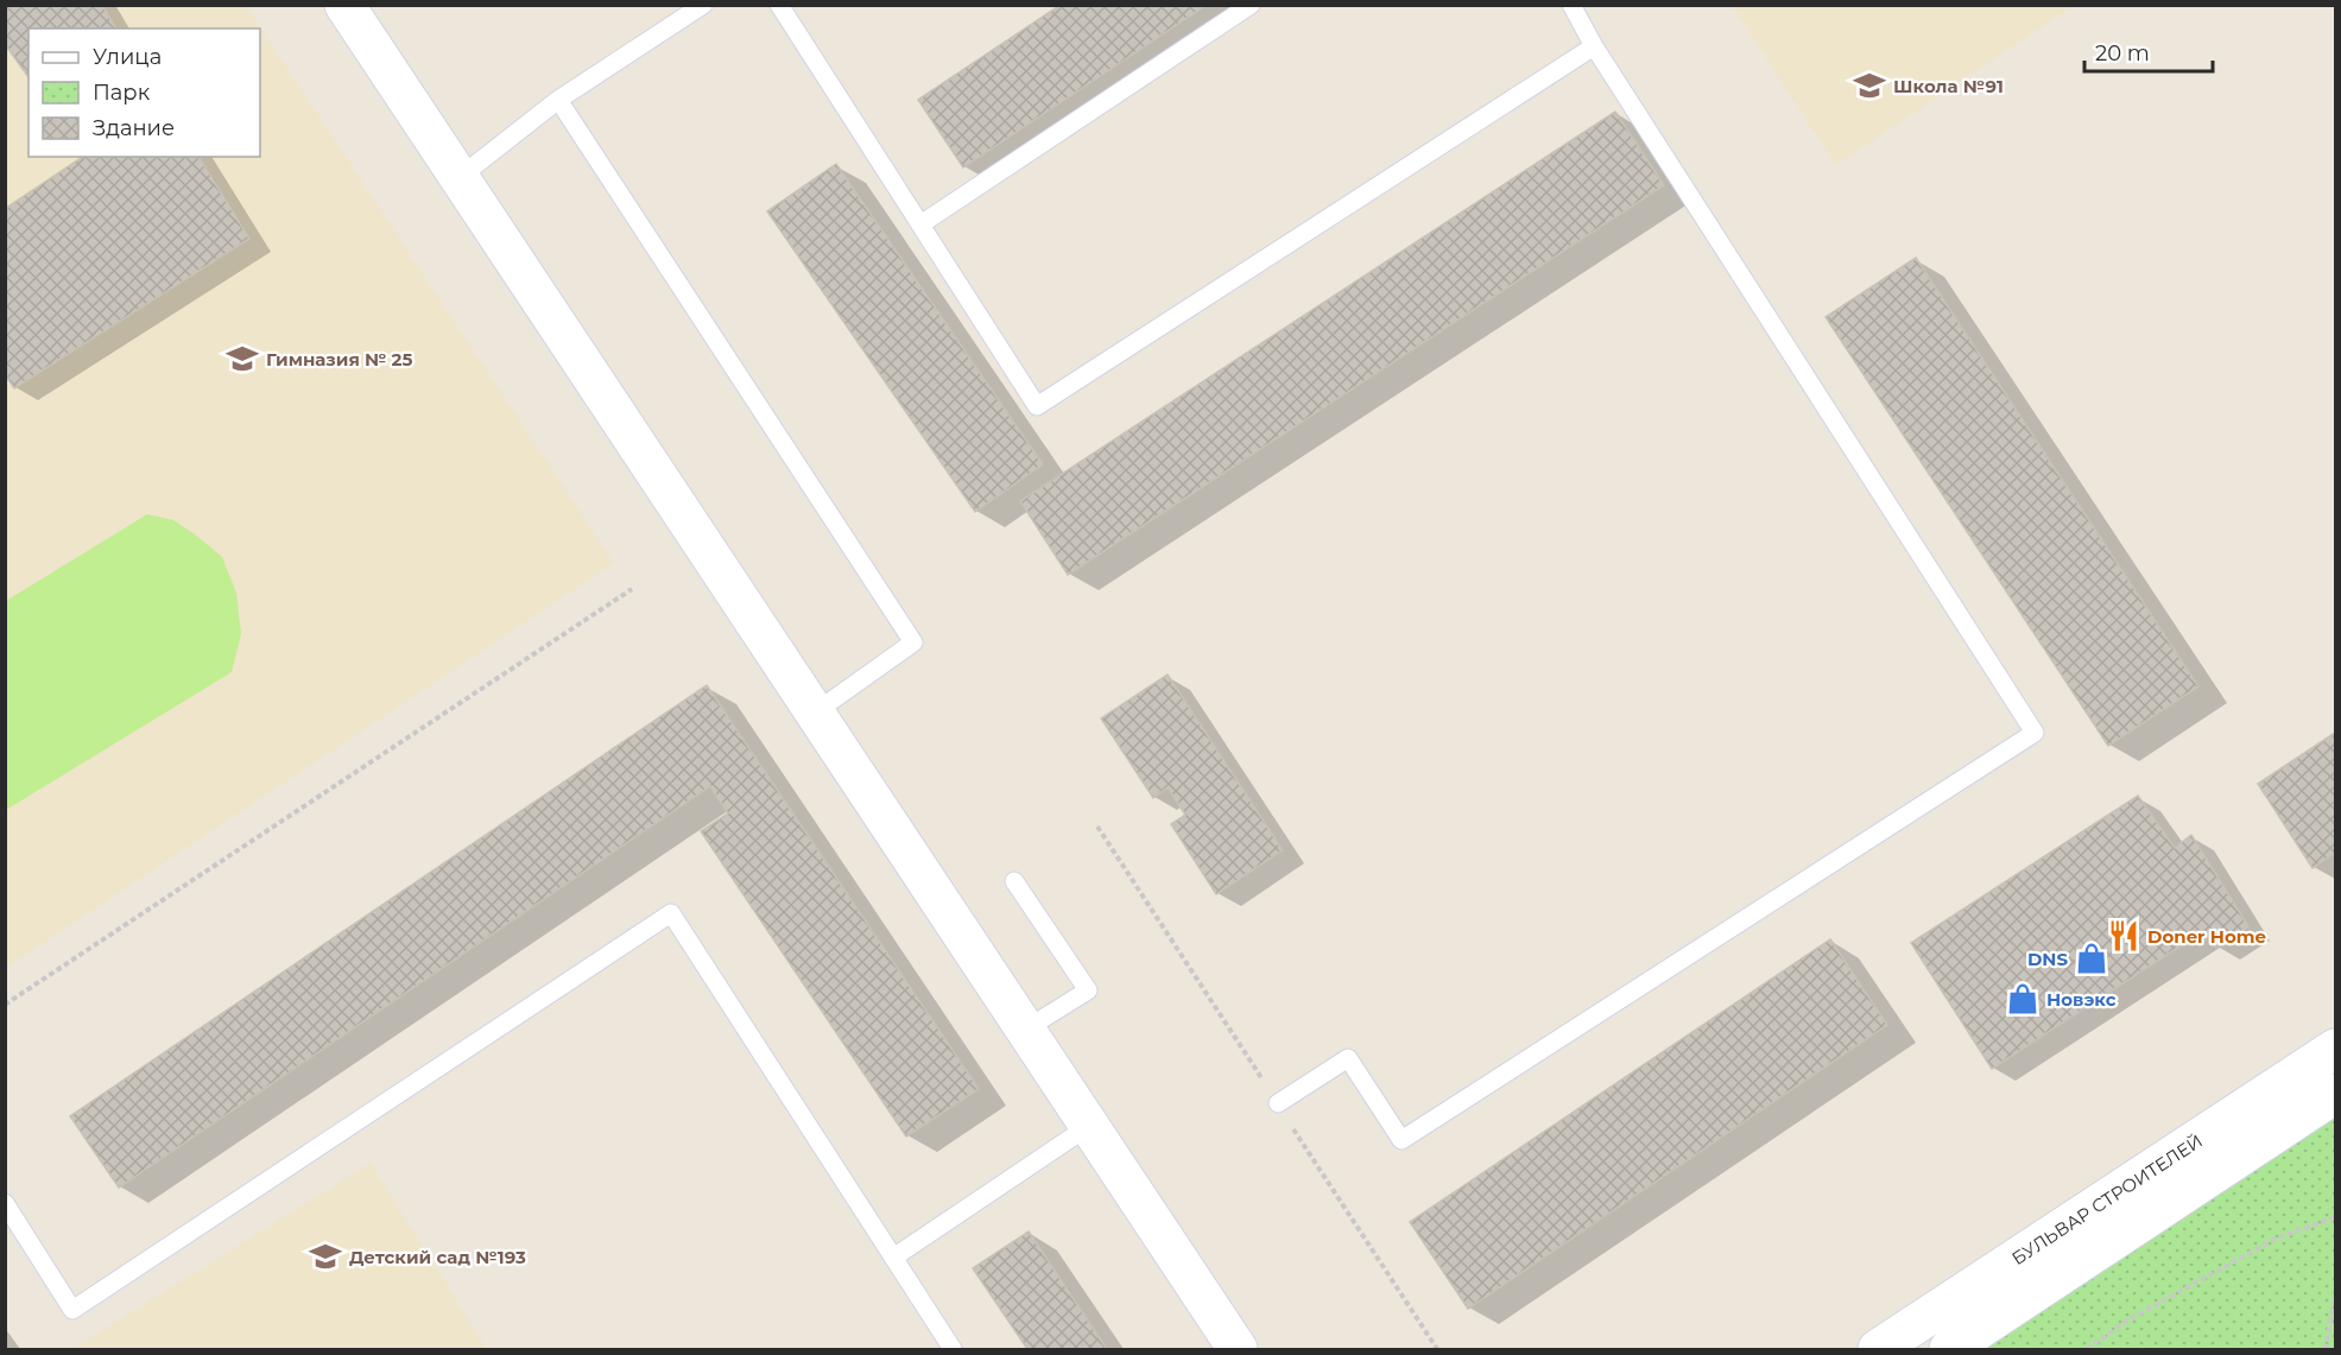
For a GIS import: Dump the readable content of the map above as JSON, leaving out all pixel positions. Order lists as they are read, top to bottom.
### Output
{
  "streets": {
    "street": ["БУЛЬВАР СТРОИТЕЛЕЙ"]
  },
  "places": {
    "school or university": ["Школа №91", "Гимназия № 25", "Детский сад №193"],
    "restaurant": ["Doner Home"],
    "shop": ["DNS", "Новэкс"]
  },
  "legend": ["Улица", "Парк", "Здание"],
  "scale_bar": "20 m"
}
